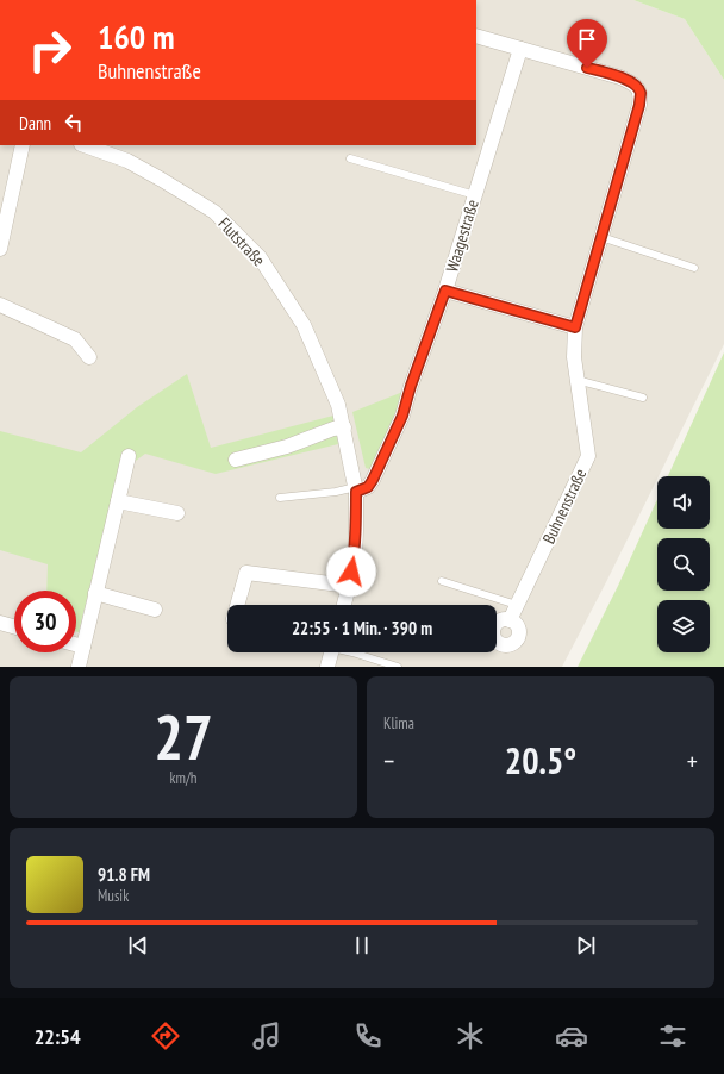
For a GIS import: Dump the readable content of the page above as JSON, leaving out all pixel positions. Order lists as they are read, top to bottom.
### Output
{
  "streets": {
    "street": ["Waagestraße", "Flutstraße", "Buhnenstraße"]
  },
  "crossings": [
    ["Waagestraße", "Buhnenstraße"]
  ],
  "page": {
    "turn": ["160 m", "Buhnenstraße"],
    "then": "Dann",
    "limit": "30",
    "trip": "22:55 · 1 Min. · 390 m",
    "tile": [
      ["27", "km/h"],
      "Klima"
    ],
    "heat": ["−", "20.5°", "+"],
    "song": ["91.8 FM", "Musik"],
    "tabs": "22:54"
  }
}
